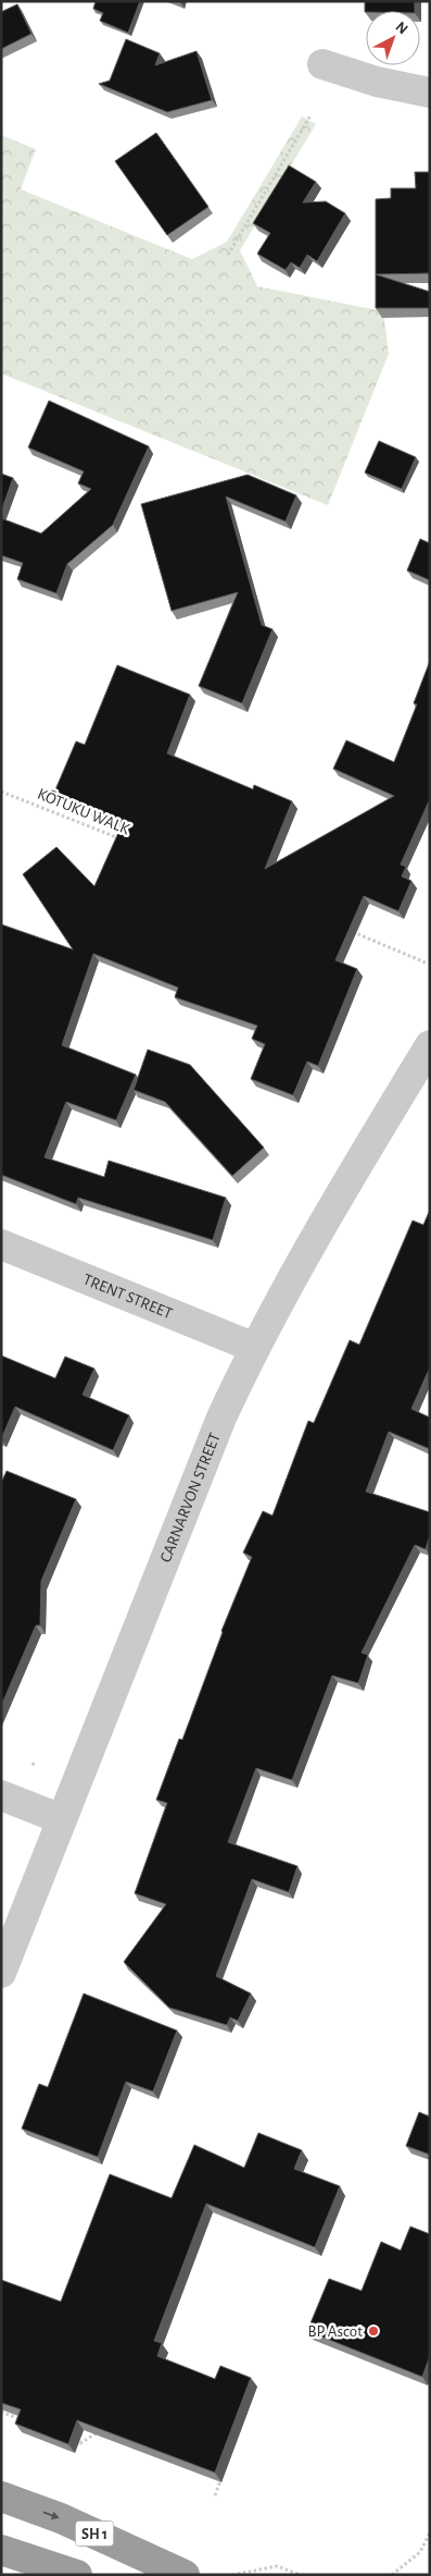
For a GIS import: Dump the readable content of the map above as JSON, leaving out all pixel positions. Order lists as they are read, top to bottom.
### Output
{
  "streets": {
    "highway": ["SH 1"],
    "street": ["TRENT STREET", "CARNARVON STREET"],
    "path": ["KŌTUKU WALK"]
  },
  "crossings": [
    ["TRENT STREET", "CARNARVON STREET"]
  ],
  "places": ["BP Ascot"],
  "north": "top right"
}
